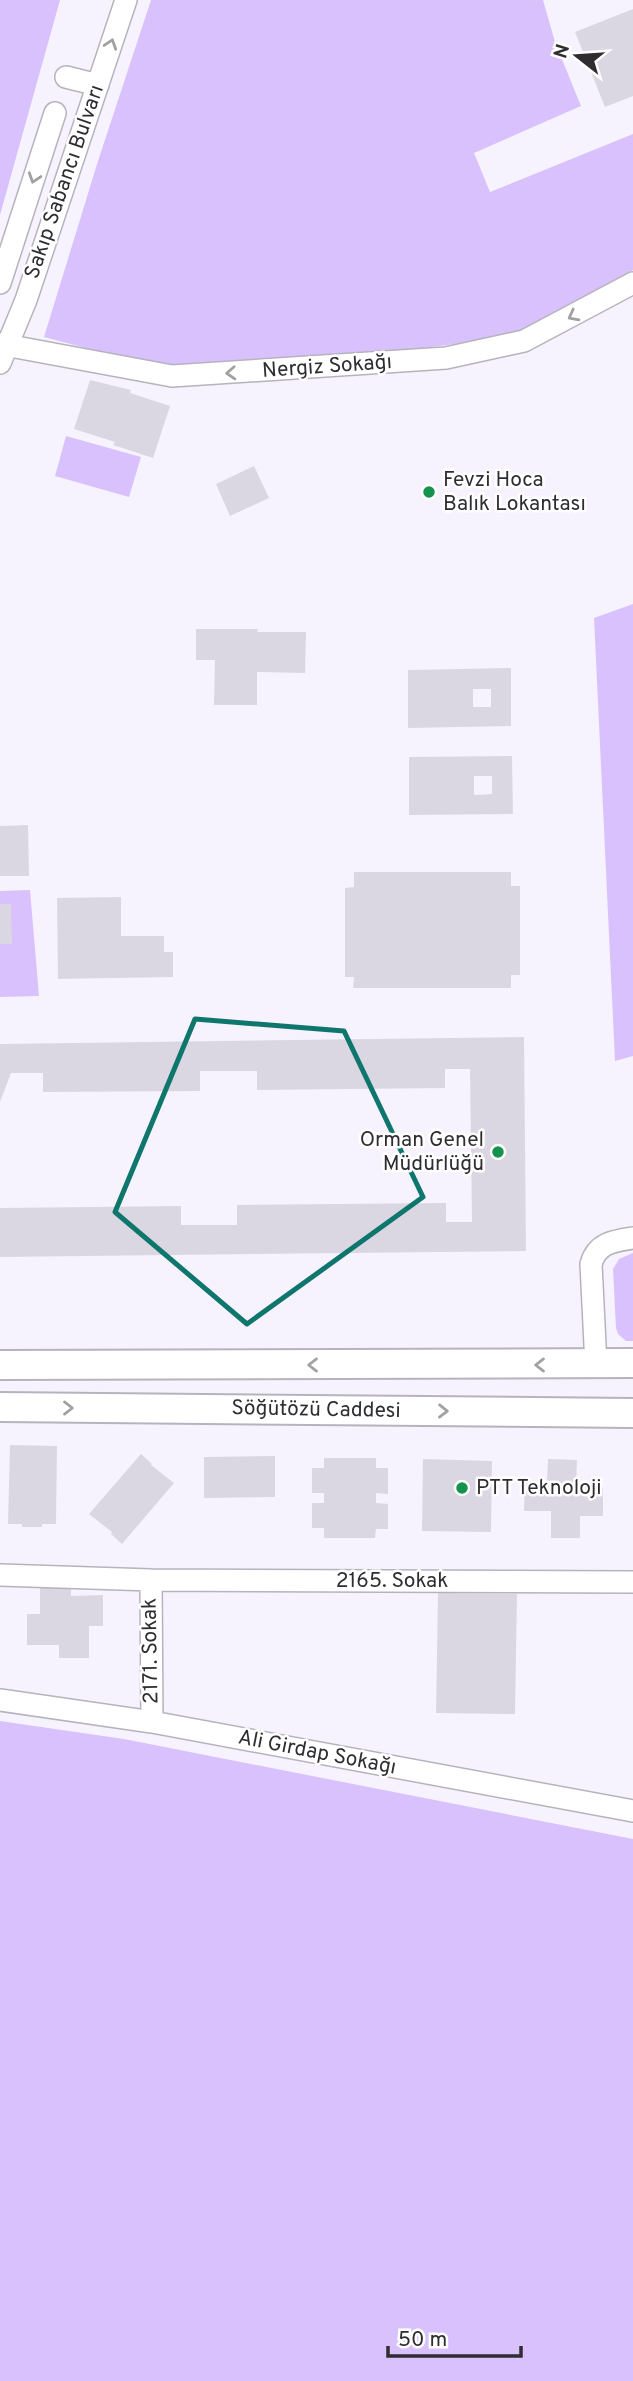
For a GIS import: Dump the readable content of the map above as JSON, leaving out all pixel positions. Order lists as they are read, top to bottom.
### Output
{
  "streets": {
    "main road": ["Söğütözü Caddesi"],
    "street": [
      "Sakıp Sabancı Bulvarı",
      "Nergiz Sokağı",
      "2165. Sokak",
      "2171. Sokak",
      "Ali Girdap Sokağı"
    ]
  },
  "crossings": [
    ["Sakıp Sabancı Bulvarı", "Nergiz Sokağı"],
    ["2165. Sokak", "2171. Sokak"],
    ["2171. Sokak", "Ali Girdap Sokağı"]
  ],
  "one_way": ["Nergiz Sokağı"],
  "places": ["Fevzi Hoca Balık Lokantası", "Orman Genel Müdürlüğü", "PTT Teknoloji"],
  "scale_bar": "50 m",
  "north": "left"
}
